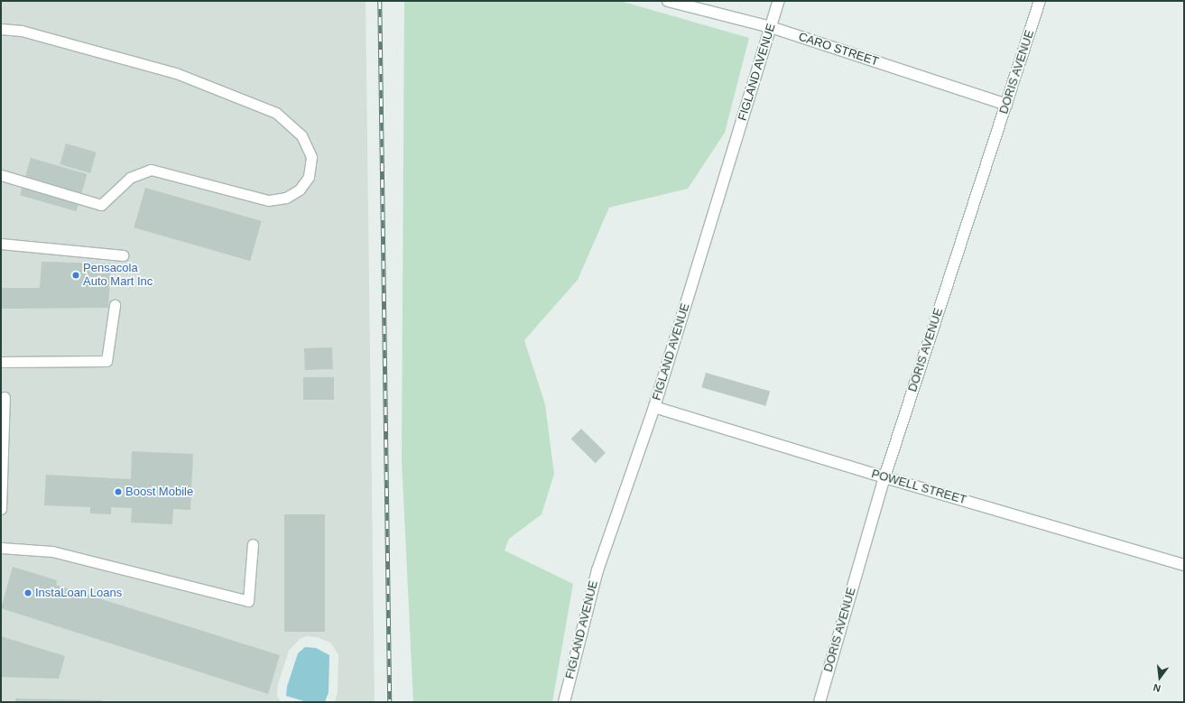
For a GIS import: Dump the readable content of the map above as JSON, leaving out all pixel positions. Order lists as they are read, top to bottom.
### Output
{
  "streets": {
    "street": [
      "CARO STREET",
      "FIGLAND AVENUE",
      "DORIS AVENUE",
      "POWELL STREET"
    ]
  },
  "crossings": [
    ["CARO STREET", "FIGLAND AVENUE"],
    ["CARO STREET", "DORIS AVENUE"],
    ["FIGLAND AVENUE", "POWELL STREET"],
    ["DORIS AVENUE", "POWELL STREET"]
  ],
  "places": ["Pensacola Auto Mart Inc", "Boost Mobile", "InstaLoan Loans"],
  "north": "bottom"
}
